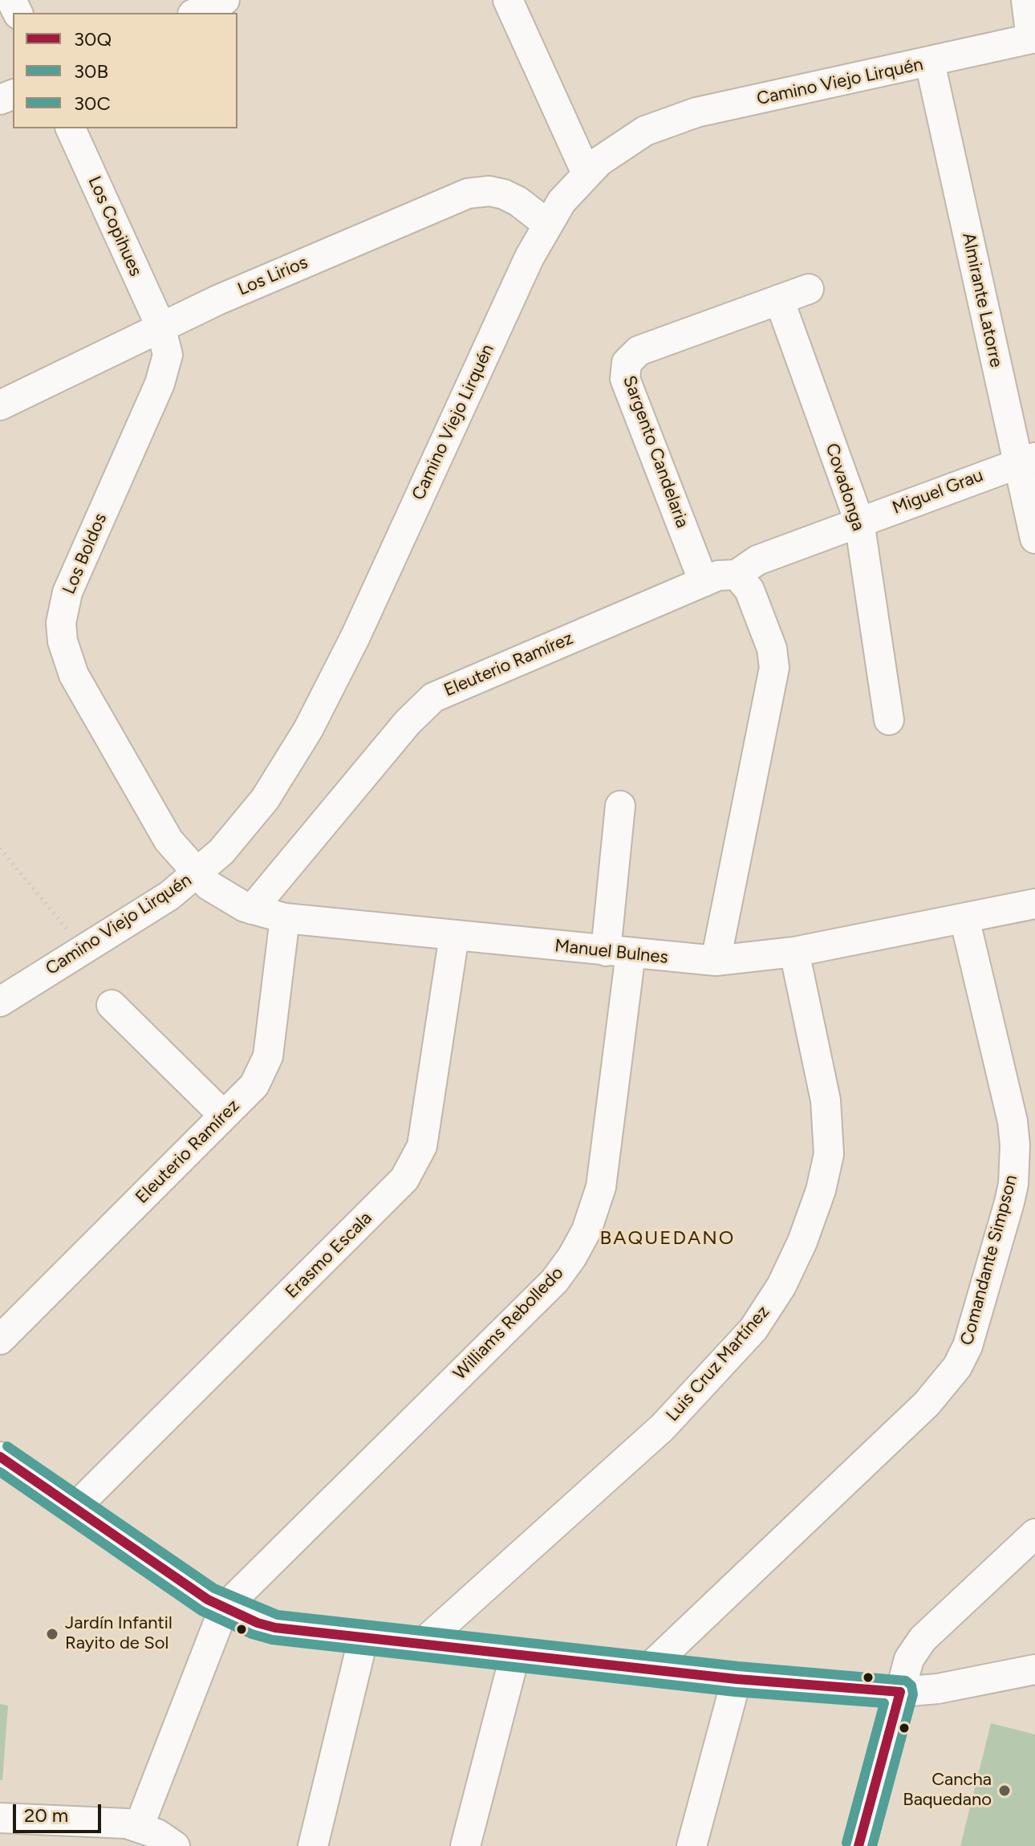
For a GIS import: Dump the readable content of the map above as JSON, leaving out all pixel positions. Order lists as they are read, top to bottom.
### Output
{
  "streets": {
    "street": [
      "Camino Viejo Lirquén",
      "Los Copihues",
      "Los Lirios",
      "Almirante Latorre",
      "Sargento Candelaria",
      "Covadonga",
      "Miguel Grau",
      "Los Boldos",
      "Eleuterio Ramírez",
      "Manuel Bulnes",
      "Erasmo Escala",
      "Comandante Simpson",
      "Williams Rebolledo",
      "Luis Cruz Martínez"
    ]
  },
  "crossings": [
    ["Camino Viejo Lirquén", "Los Lirios"],
    ["Camino Viejo Lirquén", "Almirante Latorre"],
    ["Camino Viejo Lirquén", "Los Boldos"],
    ["Camino Viejo Lirquén", "Manuel Bulnes"],
    ["Los Copihues", "Los Lirios"],
    ["Los Copihues", "Los Boldos"],
    ["Los Lirios", "Los Boldos"],
    ["Almirante Latorre", "Miguel Grau"],
    ["Sargento Candelaria", "Covadonga"],
    ["Sargento Candelaria", "Eleuterio Ramírez"],
    ["Covadonga", "Miguel Grau"],
    ["Miguel Grau", "Eleuterio Ramírez"],
    ["Los Boldos", "Manuel Bulnes"],
    ["Eleuterio Ramírez", "Manuel Bulnes"],
    ["Manuel Bulnes", "Erasmo Escala"],
    ["Manuel Bulnes", "Comandante Simpson"],
    ["Manuel Bulnes", "Williams Rebolledo"],
    ["Manuel Bulnes", "Luis Cruz Martínez"]
  ],
  "districts": ["BAQUEDANO"],
  "places": ["Jardín Infantil Rayito de Sol", "Cancha Baquedano"],
  "lines": ["transit line 30C", "transit line 30Q", "transit line 30B"],
  "legend": ["30Q", "30B", "30C"],
  "scale_bar": "20 m"
}
